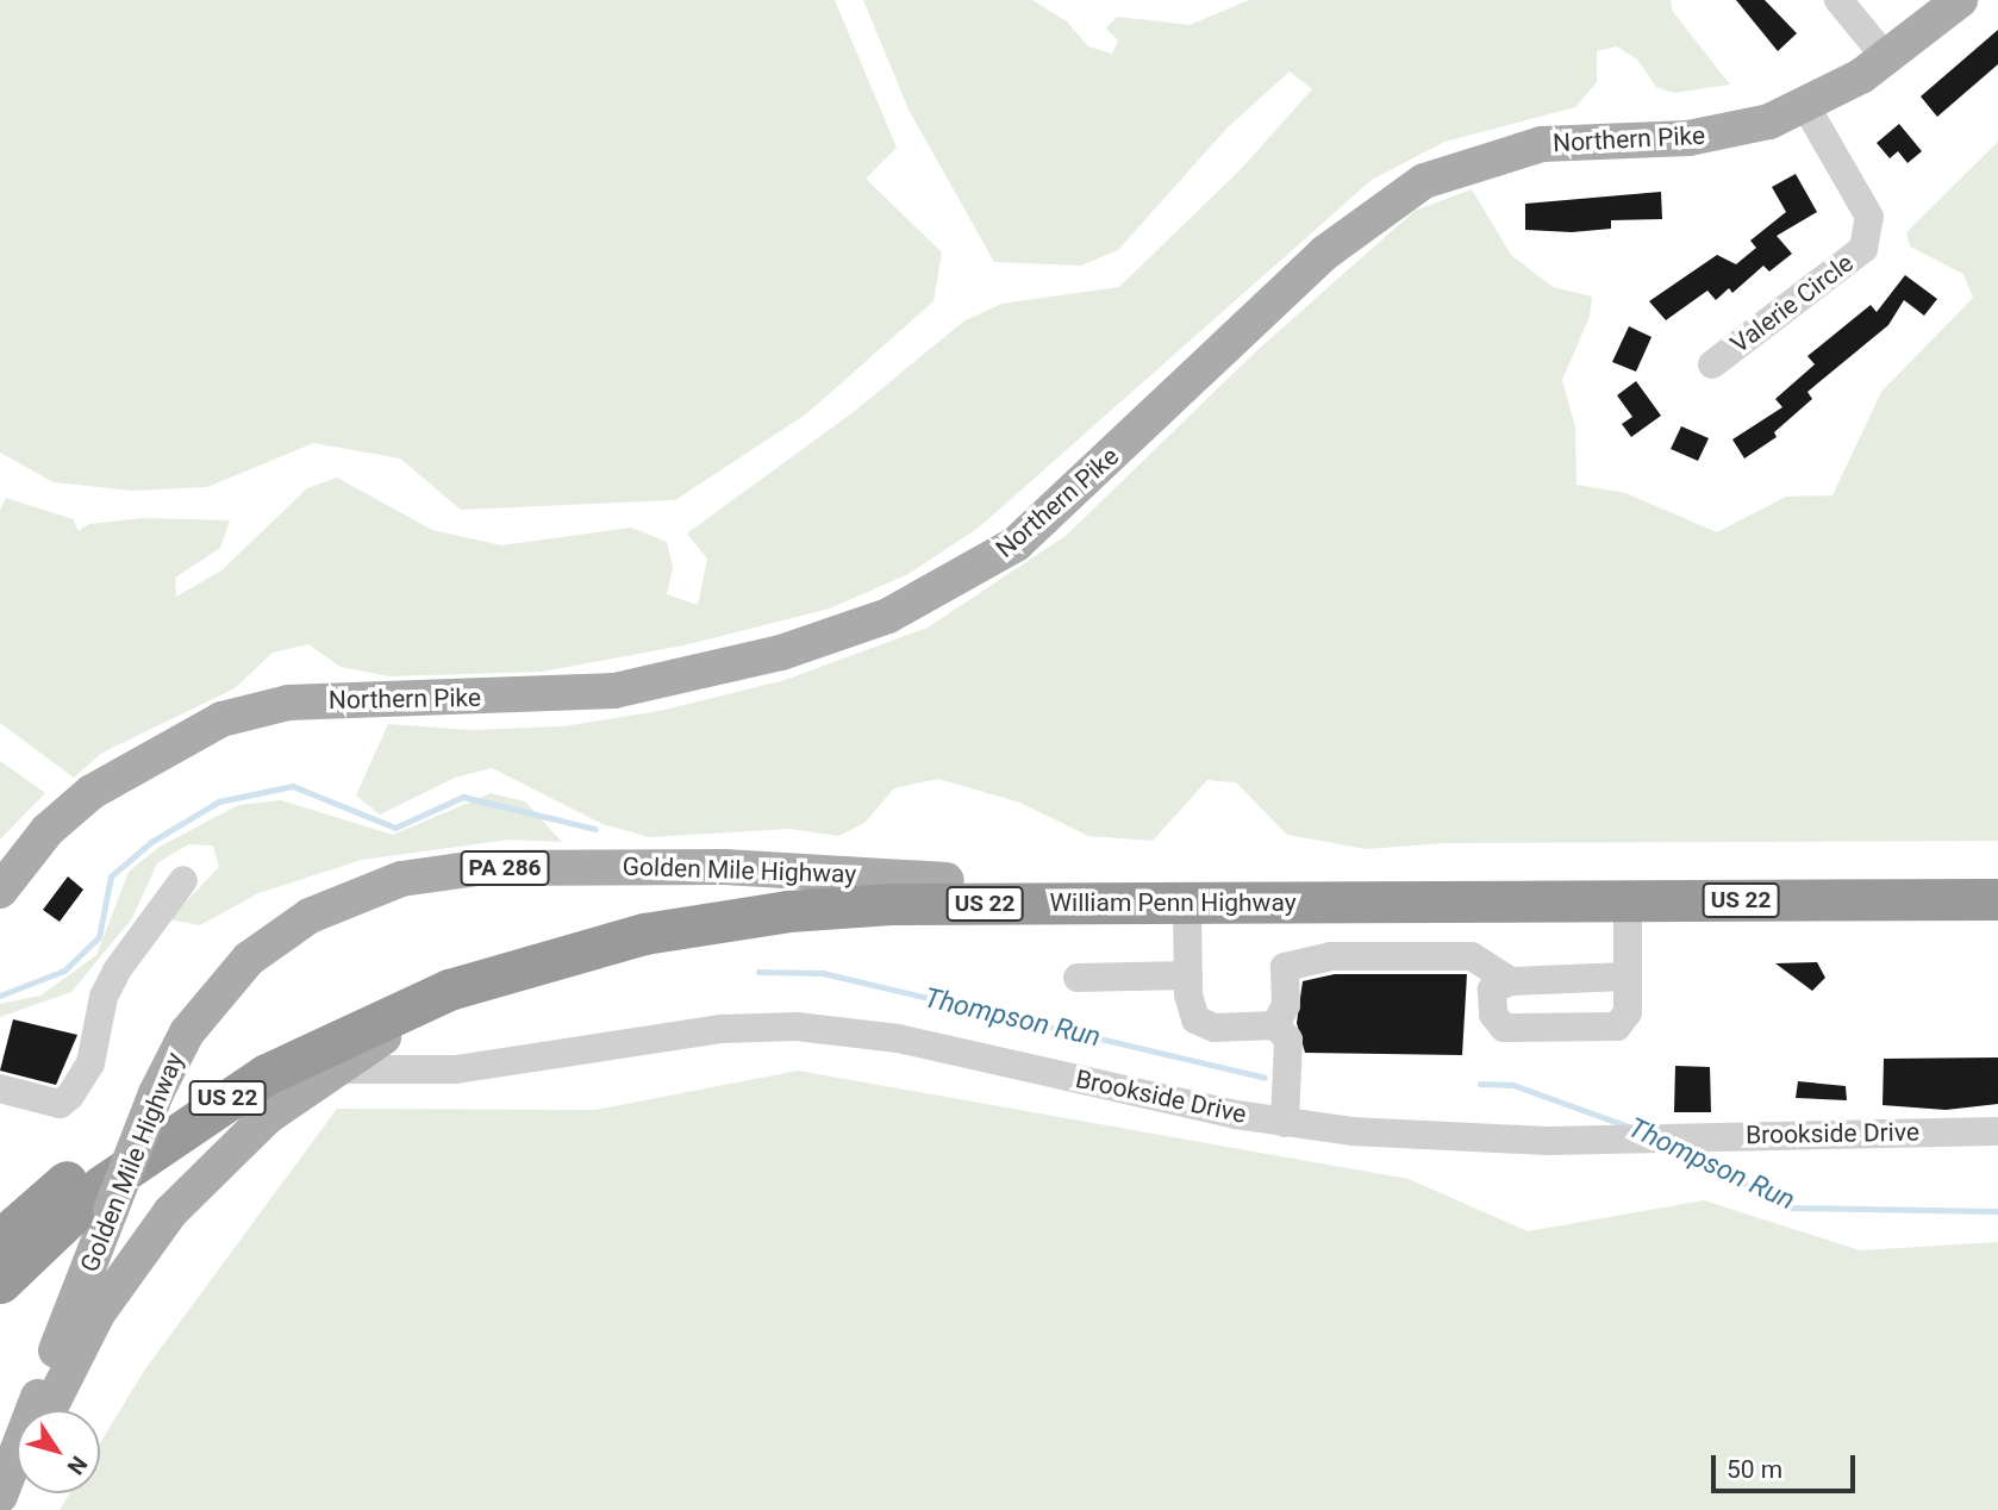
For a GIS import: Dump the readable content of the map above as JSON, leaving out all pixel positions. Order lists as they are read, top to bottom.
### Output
{
  "streets": {
    "highway": ["US 22", "William Penn Highway"],
    "main road": ["Northern Pike", "PA 286", "Golden Mile Highway"],
    "street": ["Valerie Circle", "Brookside Drive"]
  },
  "crossings": [
    ["Northern Pike", "Valerie Circle"],
    ["Golden Mile Highway", "William Penn Highway"],
    ["Golden Mile Highway", "Brookside Drive"]
  ],
  "water": ["Thompson Run"],
  "scale_bar": "50 m",
  "north": "bottom right"
}
